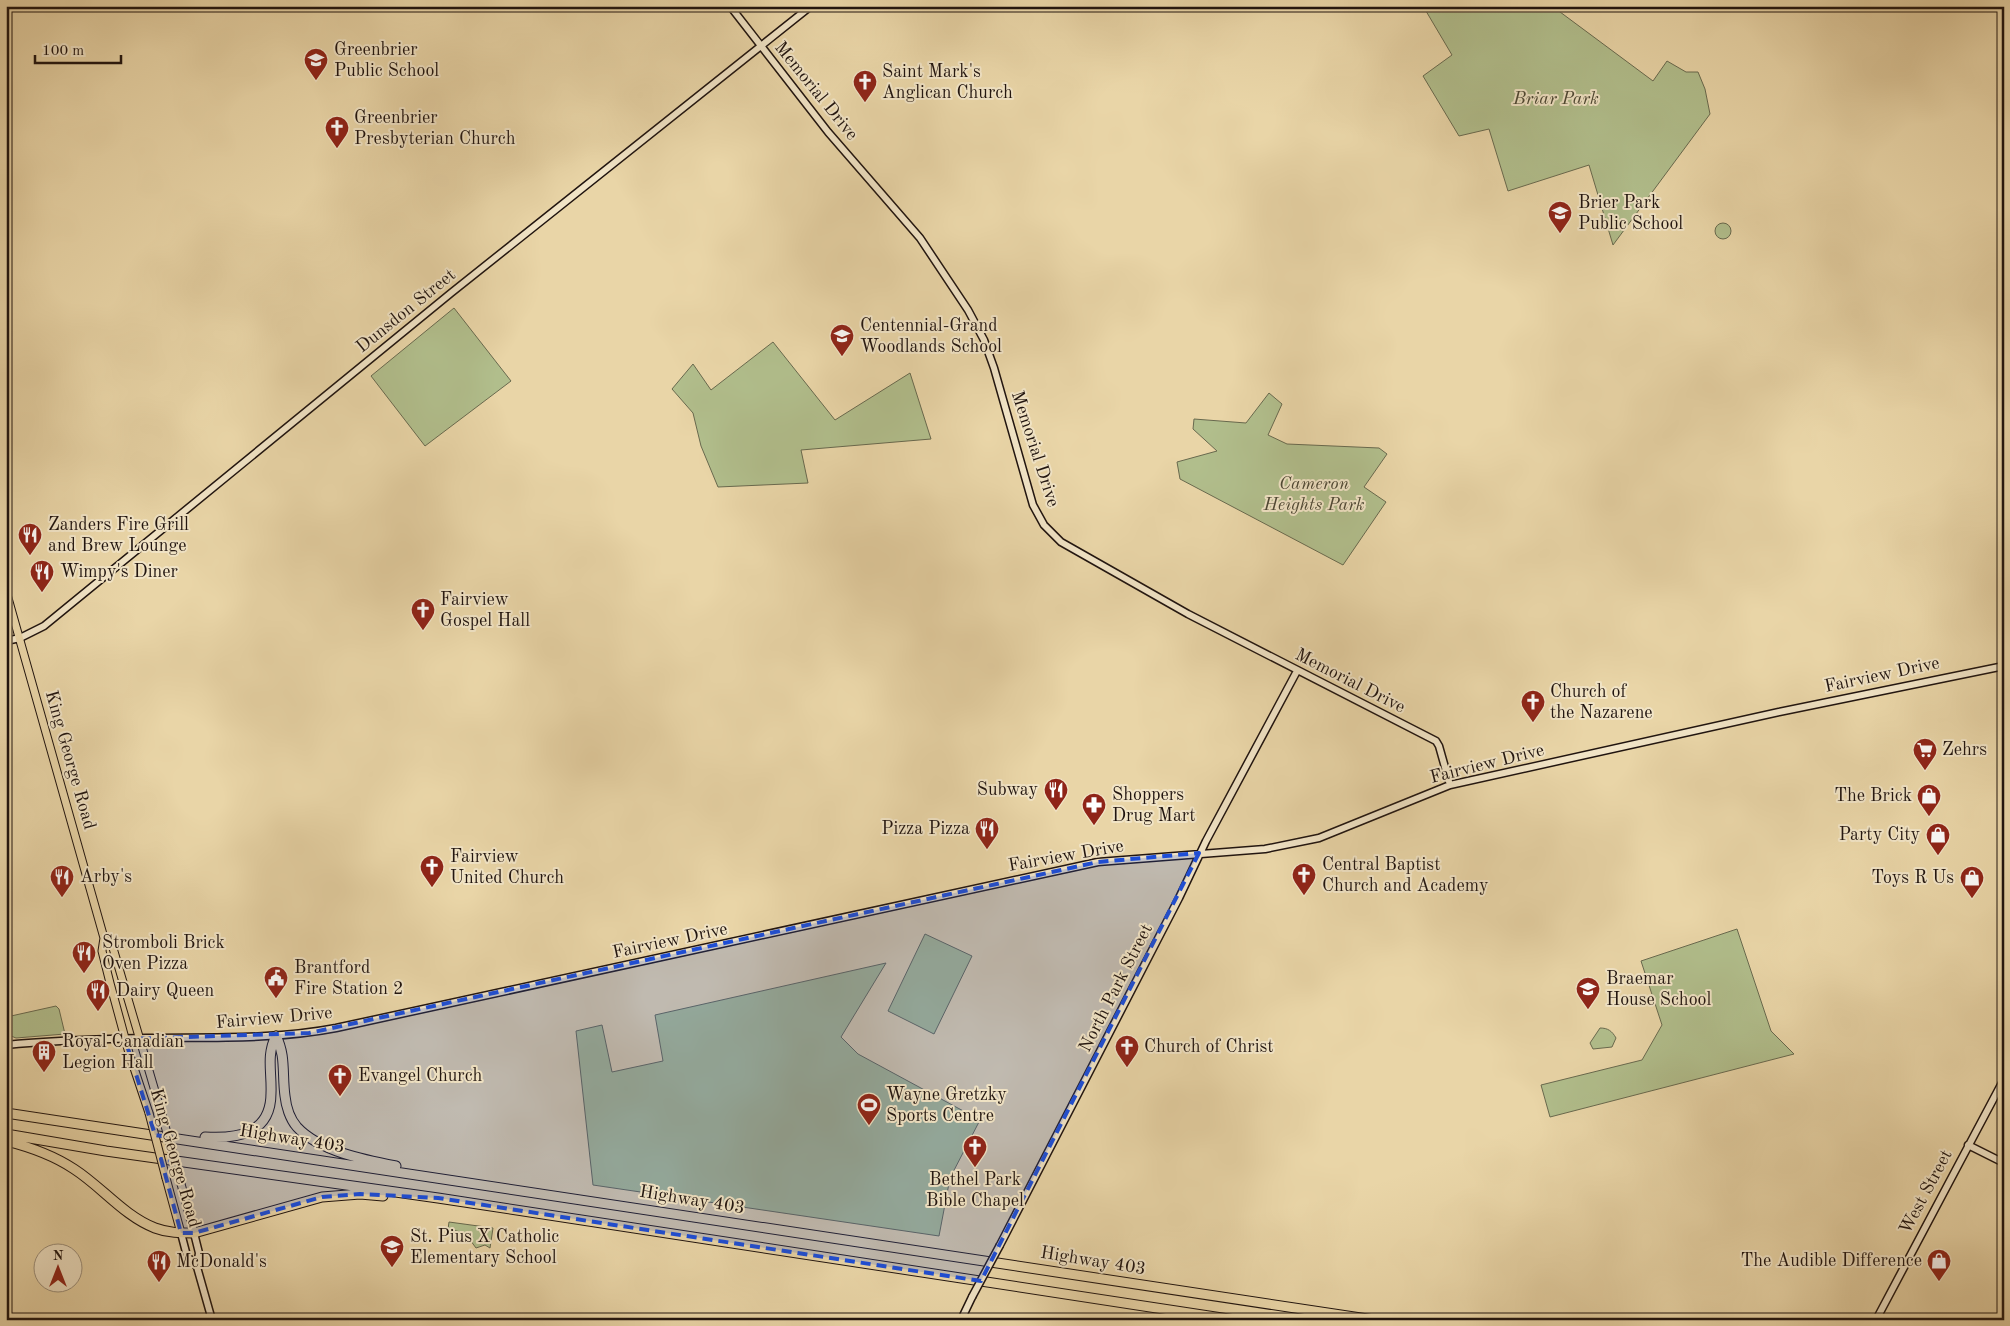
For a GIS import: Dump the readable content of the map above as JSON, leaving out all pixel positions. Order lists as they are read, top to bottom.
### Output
{
  "streets": {
    "highway": ["Highway 403"],
    "main road": [
      "Memorial Drive",
      "Dunsdon Street",
      "Fairview Drive",
      "King George Road",
      "North Park Street",
      "West Street"
    ]
  },
  "crossings": [
    ["Memorial Drive", "Dunsdon Street"],
    ["Memorial Drive", "Fairview Drive"],
    ["Memorial Drive", "North Park Street"],
    ["Dunsdon Street", "King George Road"],
    ["Fairview Drive", "King George Road"],
    ["Fairview Drive", "North Park Street"]
  ],
  "parks": ["Briar Park", "Cameron Heights Park"],
  "places": {
    "school or university": [
      "Greenbrier Public School",
      "Brier Park Public School",
      "Centennial-Grand Woodlands School",
      "Braemar House School",
      "St. Pius X Catholic Elementary School"
    ],
    "church": [
      "Saint Mark's Anglican Church",
      "Greenbrier Presbyterian Church",
      "Fairview Gospel Hall",
      "Church of the Nazarene",
      "Fairview United Church",
      "Central Baptist Church and Academy",
      "Church of Christ",
      "Evangel Church",
      "Bethel Park Bible Chapel"
    ],
    "restaurant": [
      "Zanders Fire Grill and Brew Lounge",
      "Wimpy's Diner",
      "Subway",
      "Pizza Pizza",
      "Arby's",
      "Stromboli Brick Oven Pizza",
      "Dairy Queen",
      "McDonald's"
    ],
    "supermarket": ["Zehrs"],
    "shop": [
      "The Brick",
      "Party City",
      "Toys R Us",
      "The Audible Difference"
    ],
    "pharmacy": ["Shoppers Drug Mart"],
    "public building": ["Brantford Fire Station 2"],
    "building": ["Royal Canadian Legion Hall"],
    "sports": ["Wayne Gretzky Sports Centre"]
  },
  "scale_bar": "100 m",
  "north": "top"
}
